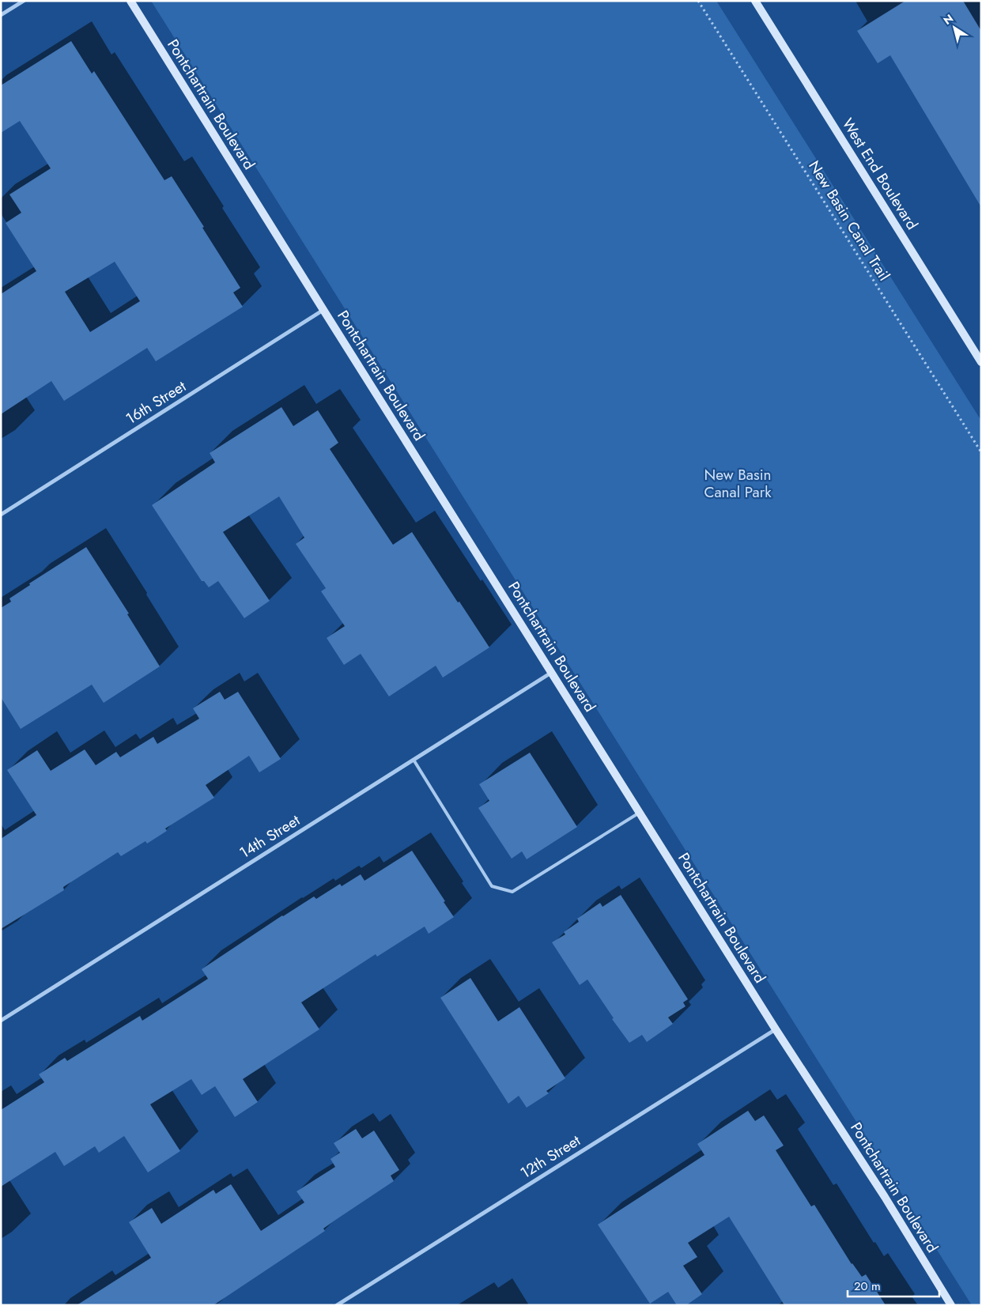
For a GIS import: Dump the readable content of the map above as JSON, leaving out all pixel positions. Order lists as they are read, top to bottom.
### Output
{
  "streets": {
    "main road": ["Pontchartrain Boulevard", "West End Boulevard"],
    "street": ["16th Street", "14th Street", "12th Street"],
    "path": ["New Basin Canal Trail"]
  },
  "crossings": [
    ["Pontchartrain Boulevard", "16th Street"],
    ["Pontchartrain Boulevard", "14th Street"],
    ["Pontchartrain Boulevard", "12th Street"]
  ],
  "parks": ["New Basin Canal Park"],
  "scale_bar": "20 m",
  "north": "top left"
}
